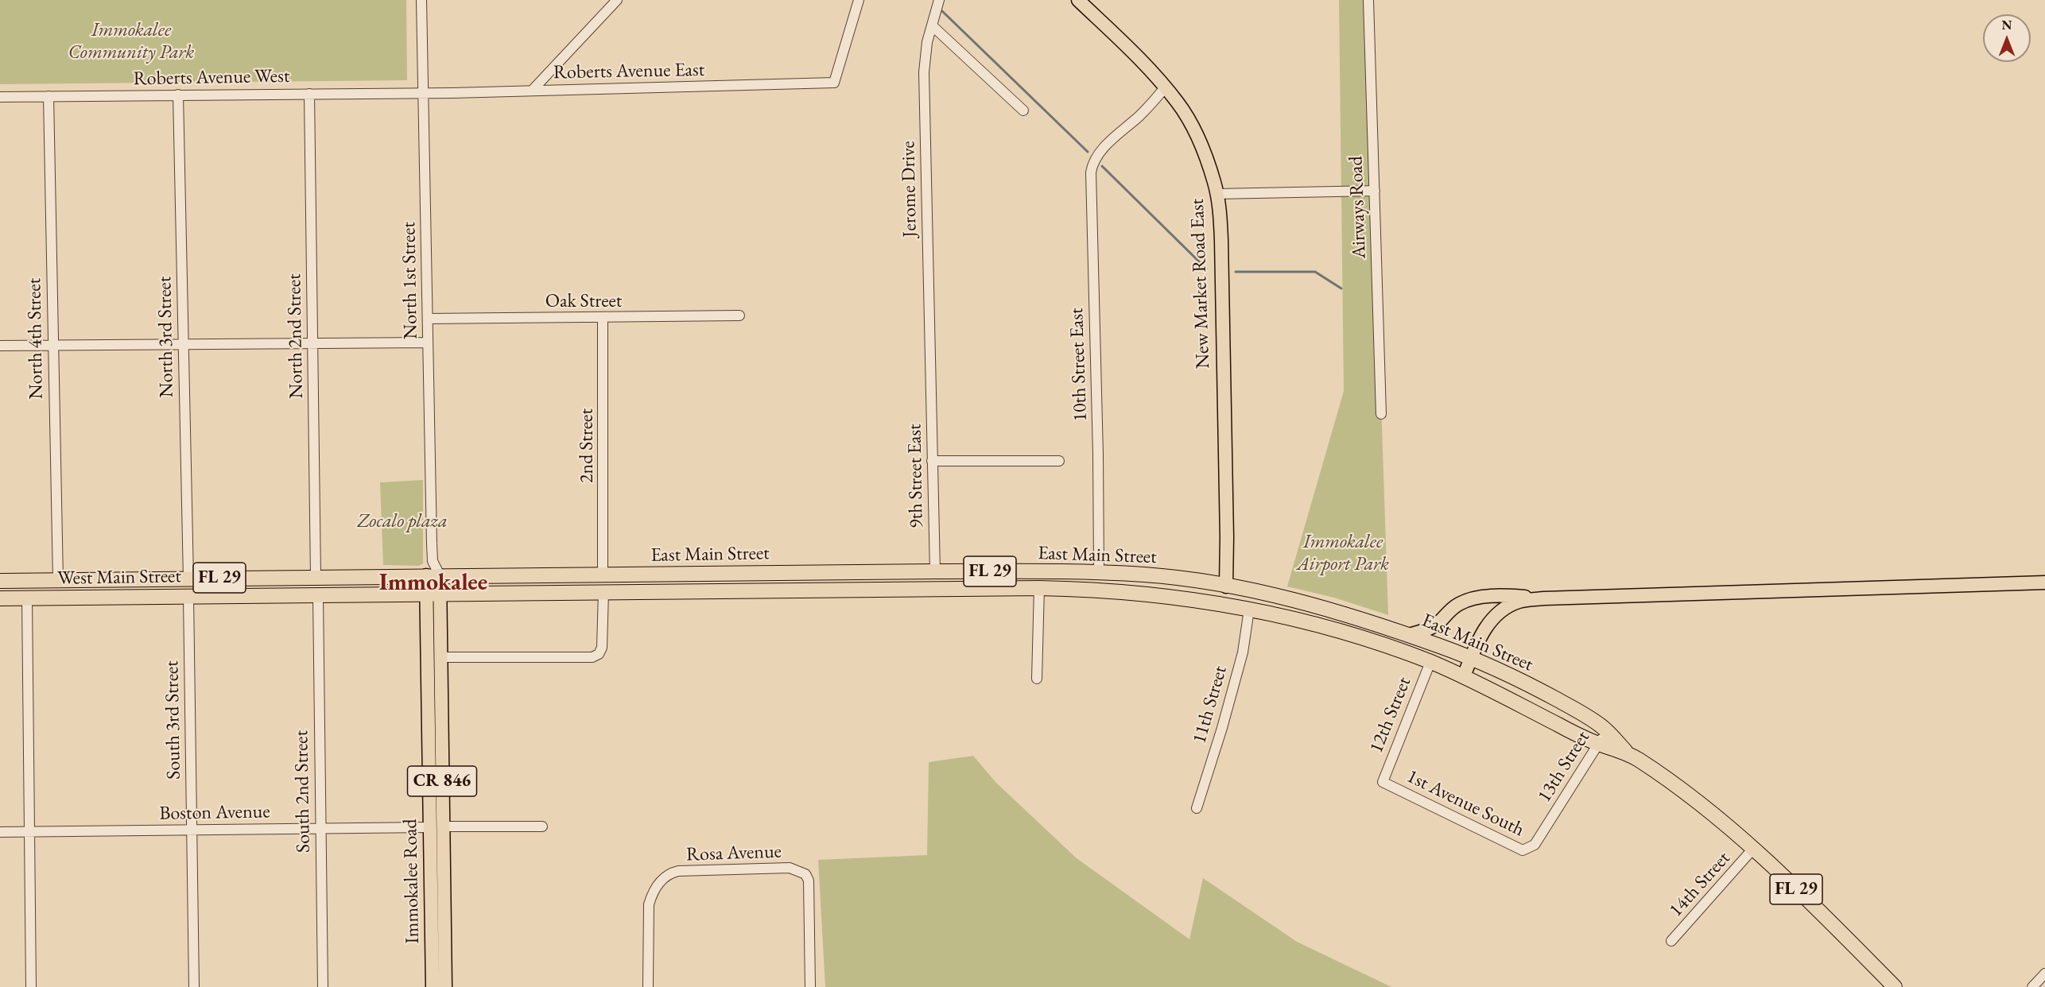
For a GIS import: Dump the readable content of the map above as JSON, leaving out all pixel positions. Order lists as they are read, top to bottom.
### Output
{
  "streets": {
    "highway": ["East Main Street", "FL 29", "West Main Street"],
    "main road": ["New Market Road East", "CR 846", "Immokalee Road"],
    "street": [
      "Roberts Avenue East",
      "Roberts Avenue West",
      "Jerome Drive",
      "Airways Road",
      "North 1st Street",
      "Oak Street",
      "North 2nd Street",
      "North 3rd Street",
      "North 4th Street",
      "10th Street East",
      "2nd Street",
      "9th Street East",
      "11th Street",
      "12th Street",
      "South 3rd Street",
      "13th Street",
      "South 2nd Street",
      "1st Avenue South",
      "Boston Avenue",
      "Rosa Avenue",
      "14th Street"
    ]
  },
  "crossings": [
    ["Roberts Avenue East", "Roberts Avenue West"],
    ["Roberts Avenue East", "North 1st Street"],
    ["Roberts Avenue West", "North 1st Street"],
    ["Roberts Avenue West", "North 2nd Street"],
    ["Roberts Avenue West", "North 3rd Street"],
    ["Roberts Avenue West", "North 4th Street"],
    ["Jerome Drive", "9th Street East"],
    ["North 1st Street", "Oak Street"],
    ["North 1st Street", "East Main Street"],
    ["North 1st Street", "West Main Street"],
    ["North 1st Street", "Immokalee Road"],
    ["New Market Road East", "10th Street East"],
    ["New Market Road East", "East Main Street"],
    ["Oak Street", "2nd Street"],
    ["North 2nd Street", "West Main Street"],
    ["North 3rd Street", "West Main Street"],
    ["North 4th Street", "West Main Street"],
    ["10th Street East", "East Main Street"],
    ["2nd Street", "East Main Street"],
    ["9th Street East", "East Main Street"],
    ["East Main Street", "West Main Street"],
    ["East Main Street", "11th Street"],
    ["East Main Street", "12th Street"],
    ["East Main Street", "13th Street"],
    ["East Main Street", "Immokalee Road"],
    ["East Main Street", "14th Street"],
    ["West Main Street", "South 3rd Street"],
    ["West Main Street", "South 2nd Street"],
    ["West Main Street", "Immokalee Road"],
    ["12th Street", "1st Avenue South"],
    ["South 3rd Street", "Boston Avenue"],
    ["13th Street", "1st Avenue South"],
    ["South 2nd Street", "Boston Avenue"],
    ["Boston Avenue", "Immokalee Road"]
  ],
  "districts": ["Immokalee"],
  "parks": ["Immokalee Community Park", "Zocalo plaza", "Immokalee Airport Park"],
  "north": "top"
}
